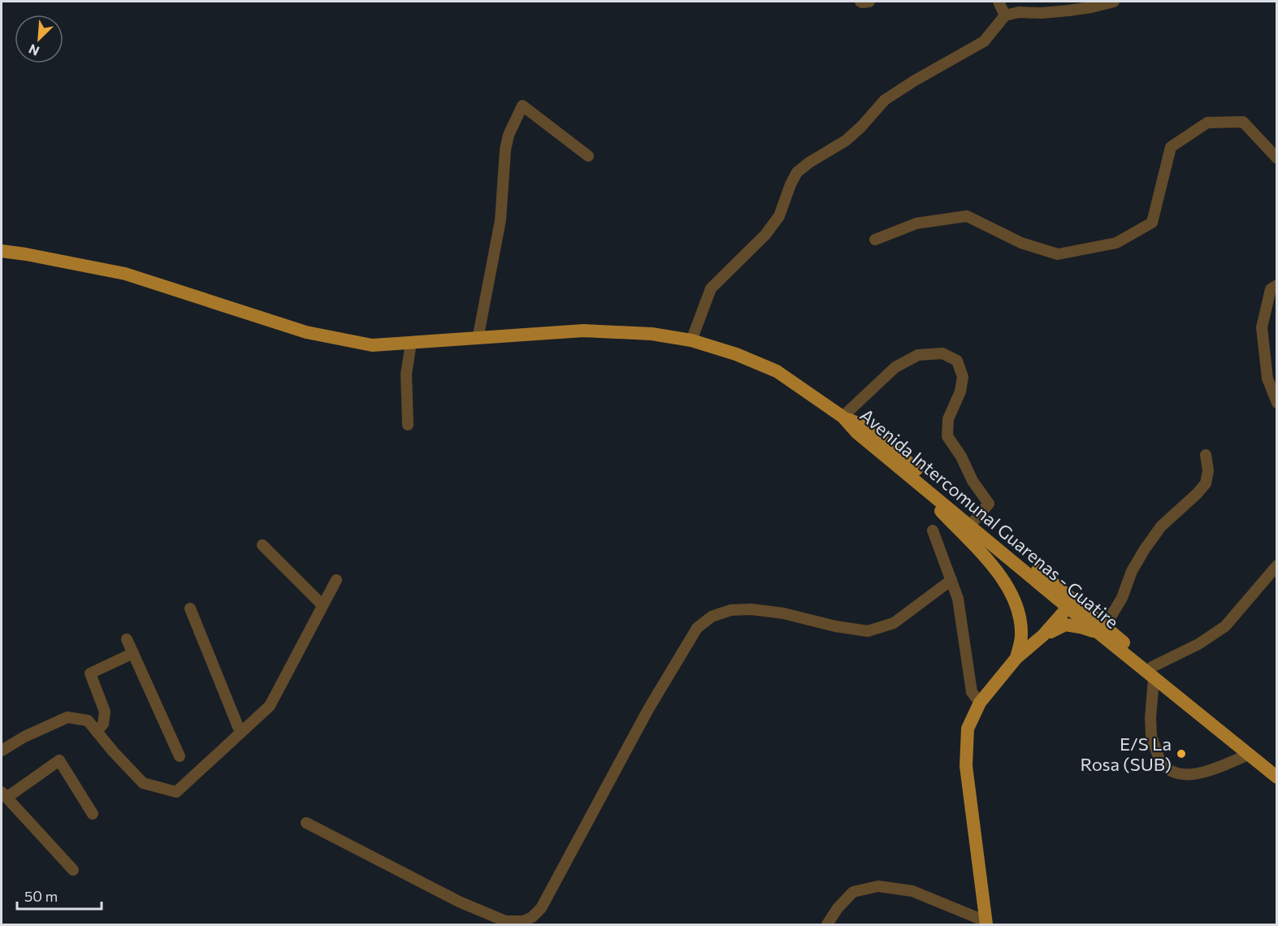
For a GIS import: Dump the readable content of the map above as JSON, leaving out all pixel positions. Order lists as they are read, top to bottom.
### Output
{
  "streets": {
    "main road": ["Avenida Intercomunal Guarenas - Guatire"]
  },
  "places": ["E/S La Rosa (SUB)"],
  "scale_bar": "50 m",
  "north": "bottom left"
}
